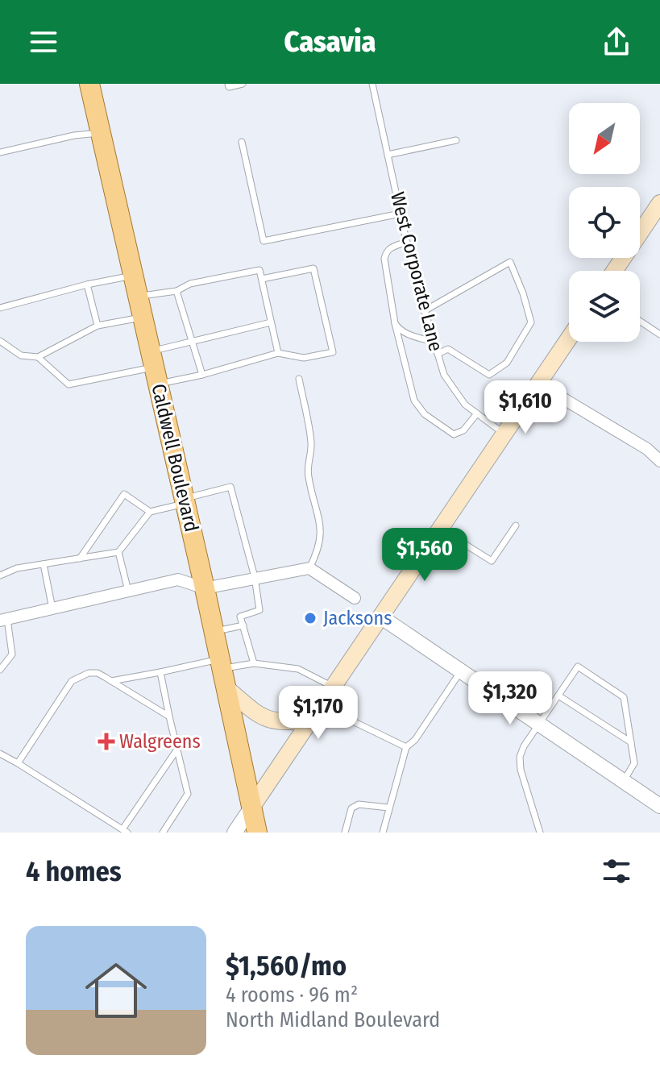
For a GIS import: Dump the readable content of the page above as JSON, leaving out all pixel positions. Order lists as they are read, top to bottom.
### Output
{
  "streets": {
    "main road": ["Caldwell Boulevard"],
    "lane": ["West Corporate Lane"]
  },
  "places": {
    "other": ["Jacksons"],
    "health": ["Walgreens"]
  },
  "north": "bottom left",
  "page": {
    "header": "Casavia",
    "price": [
      "$1,610",
      "$1,560",
      "$1,320",
      "$1,170"
    ],
    "heading": "4 homes",
    "list": [
      {
        "name": "$1,560/mo",
        "note": "4 rooms · 96 m² · North Midland Boulevard"
      }
    ]
  }
}
